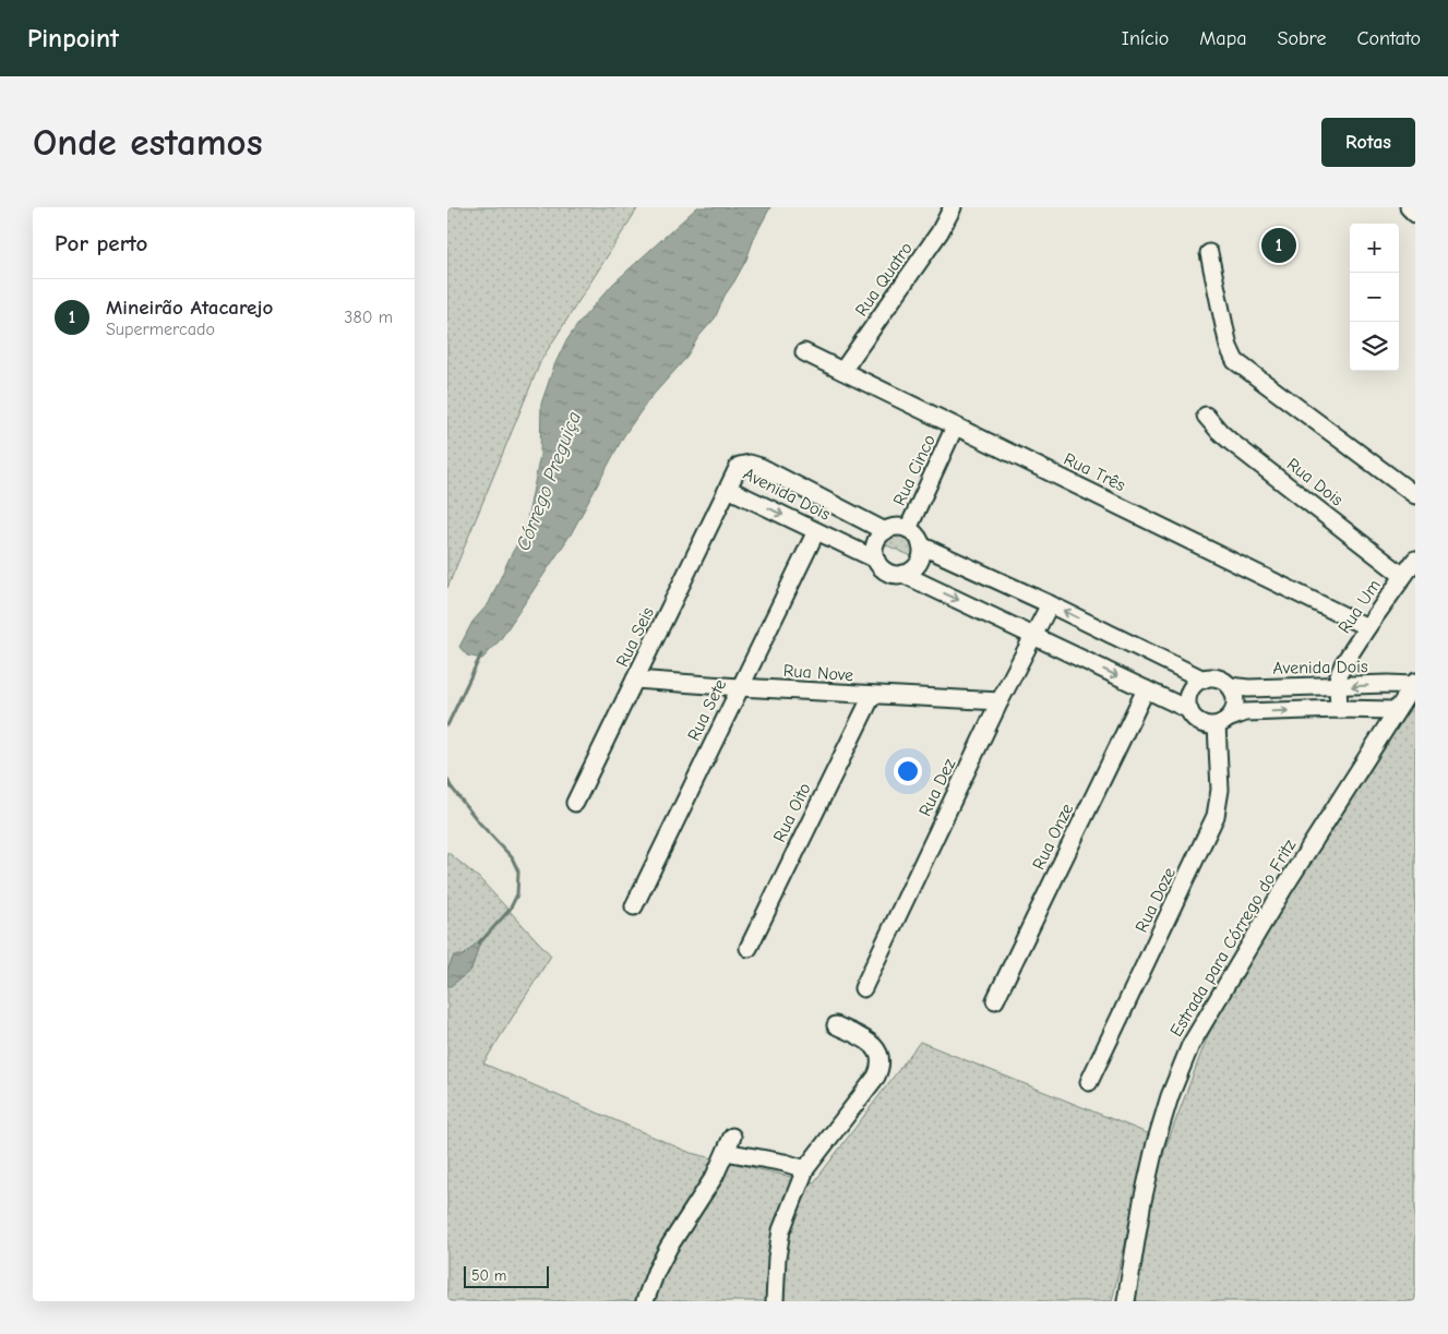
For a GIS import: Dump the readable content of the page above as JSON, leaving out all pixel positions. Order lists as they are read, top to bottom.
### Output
{
  "streets": {
    "street": [
      "Rua Quatro",
      "Rua Cinco",
      "Rua Três",
      "Rua Dois",
      "Avenida Dois",
      "Rua Um",
      "Rua Seis",
      "Rua Nove",
      "Rua Sete",
      "Rua Dez",
      "Rua Oito",
      "Rua Onze",
      "Rua Doze",
      "Estrada para Córrego do Fritz"
    ]
  },
  "crossings": [
    ["Rua Quatro", "Rua Três"],
    ["Rua Cinco", "Rua Três"],
    ["Rua Cinco", "Avenida Dois"],
    ["Rua Três", "Rua Um"],
    ["Rua Dois", "Rua Um"],
    ["Avenida Dois", "Rua Um"],
    ["Avenida Dois", "Rua Seis"],
    ["Avenida Dois", "Rua Sete"],
    ["Avenida Dois", "Rua Dez"],
    ["Avenida Dois", "Rua Onze"],
    ["Avenida Dois", "Rua Doze"],
    ["Avenida Dois", "Estrada para Córrego do Fritz"],
    ["Rua Seis", "Rua Nove"],
    ["Rua Nove", "Rua Sete"],
    ["Rua Nove", "Rua Dez"],
    ["Rua Nove", "Rua Oito"]
  ],
  "water": ["Córrego Preguiça"],
  "scale_bar": "50 m",
  "page": {
    "header": "Pinpoint",
    "nav": [
      "Início",
      "Mapa",
      "Sobre",
      "Contato"
    ],
    "buttons": "Rotas",
    "title": "Onde estamos",
    "heading": "Por perto",
    "map_buttons": ["+", "−"],
    "pins": "1",
    "list": [
      {
        "mark": "1",
        "name": "Mineirão Atacarejo",
        "note": "Supermercado",
        "value": "380 m"
      }
    ],
    "scale": "50 m"
  }
}
